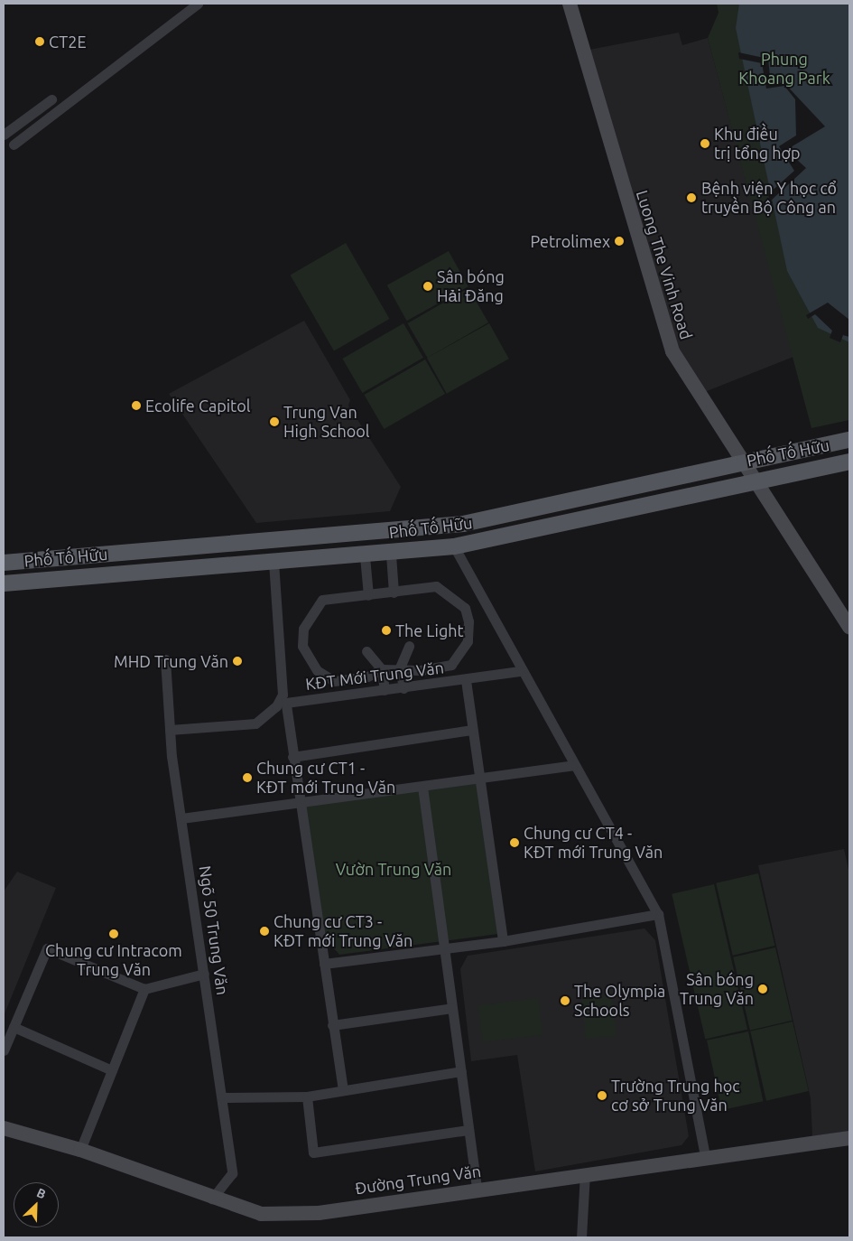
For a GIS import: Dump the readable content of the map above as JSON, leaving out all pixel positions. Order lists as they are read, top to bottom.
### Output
{
  "streets": {
    "main road": ["Phố Tố Hữu"],
    "street": [
      "Luong The Vinh Road",
      "KĐT Mới Trung Văn",
      "Ngõ 50 Trung Văn",
      "Đường Trung Văn"
    ]
  },
  "crossings": [
    ["Luong The Vinh Road", "Phố Tố Hữu"],
    ["Ngõ 50 Trung Văn", "Đường Trung Văn"]
  ],
  "parks": ["Phung Khoang Park", "Vườn Trung Văn"],
  "places": [
    "CT2E",
    "Khu điều trị tổng hợp",
    "Bệnh viện Y học cổ truyền Bộ Công an",
    "Petrolimex",
    "Sân bóng Hải Đăng",
    "Ecolife Capitol",
    "Trung Van High School",
    "The Light",
    "MHD Trung Văn",
    "Chung cư CT1 - KĐT mới Trung Văn",
    "Chung cư CT4 - KĐT mới Trung Văn",
    "Chung cư CT3 - KĐT mới Trung Văn",
    "Chung cư Intracom Trung Văn",
    "Sân bóng Trung Văn",
    "The Olympia Schools",
    "Trường Trung học cơ sở Trung Văn"
  ],
  "north": "top right"
}
